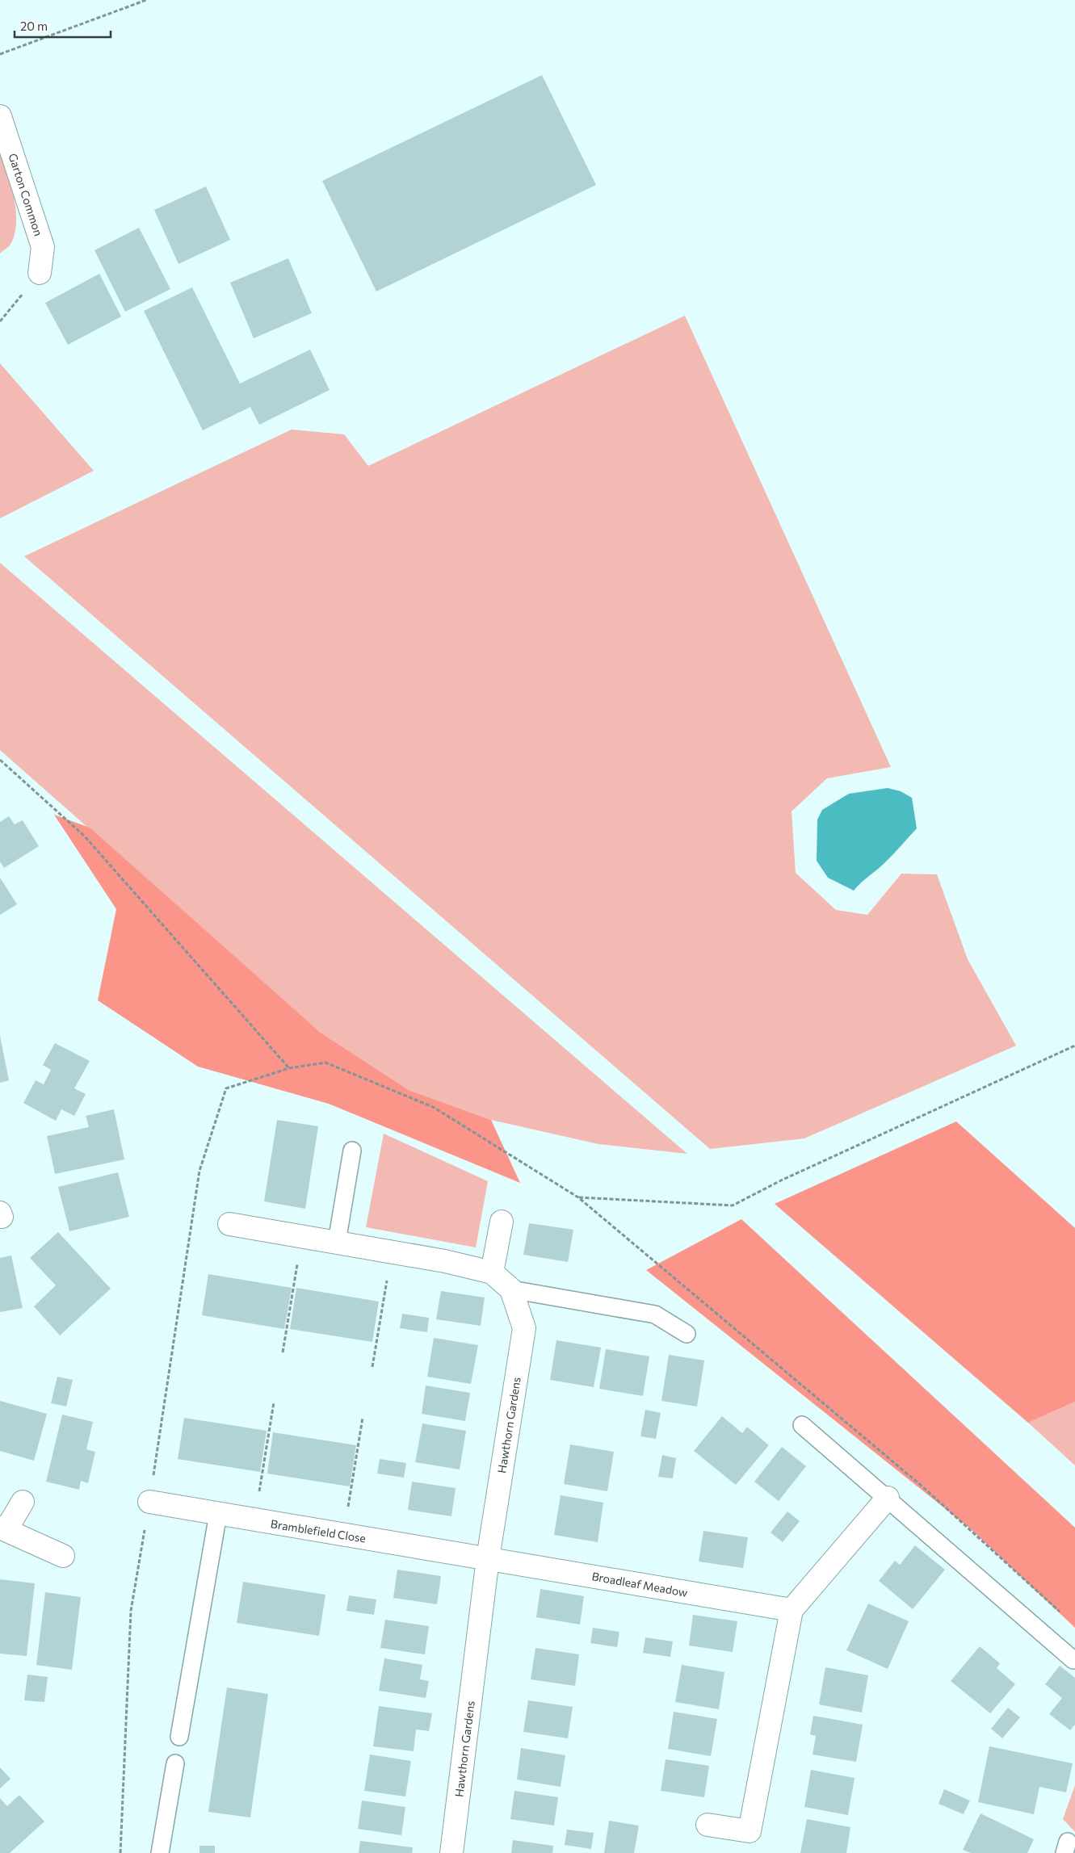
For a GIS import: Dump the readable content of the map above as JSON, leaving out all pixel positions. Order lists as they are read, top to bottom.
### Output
{
  "streets": {
    "street": [
      "Garton Common",
      "Hawthorn Gardens",
      "Bramblefield Close",
      "Broadleaf Meadow"
    ]
  },
  "crossings": [
    ["Hawthorn Gardens", "Bramblefield Close"],
    ["Hawthorn Gardens", "Broadleaf Meadow"],
    ["Bramblefield Close", "Broadleaf Meadow"]
  ],
  "scale_bar": "20 m"
}
